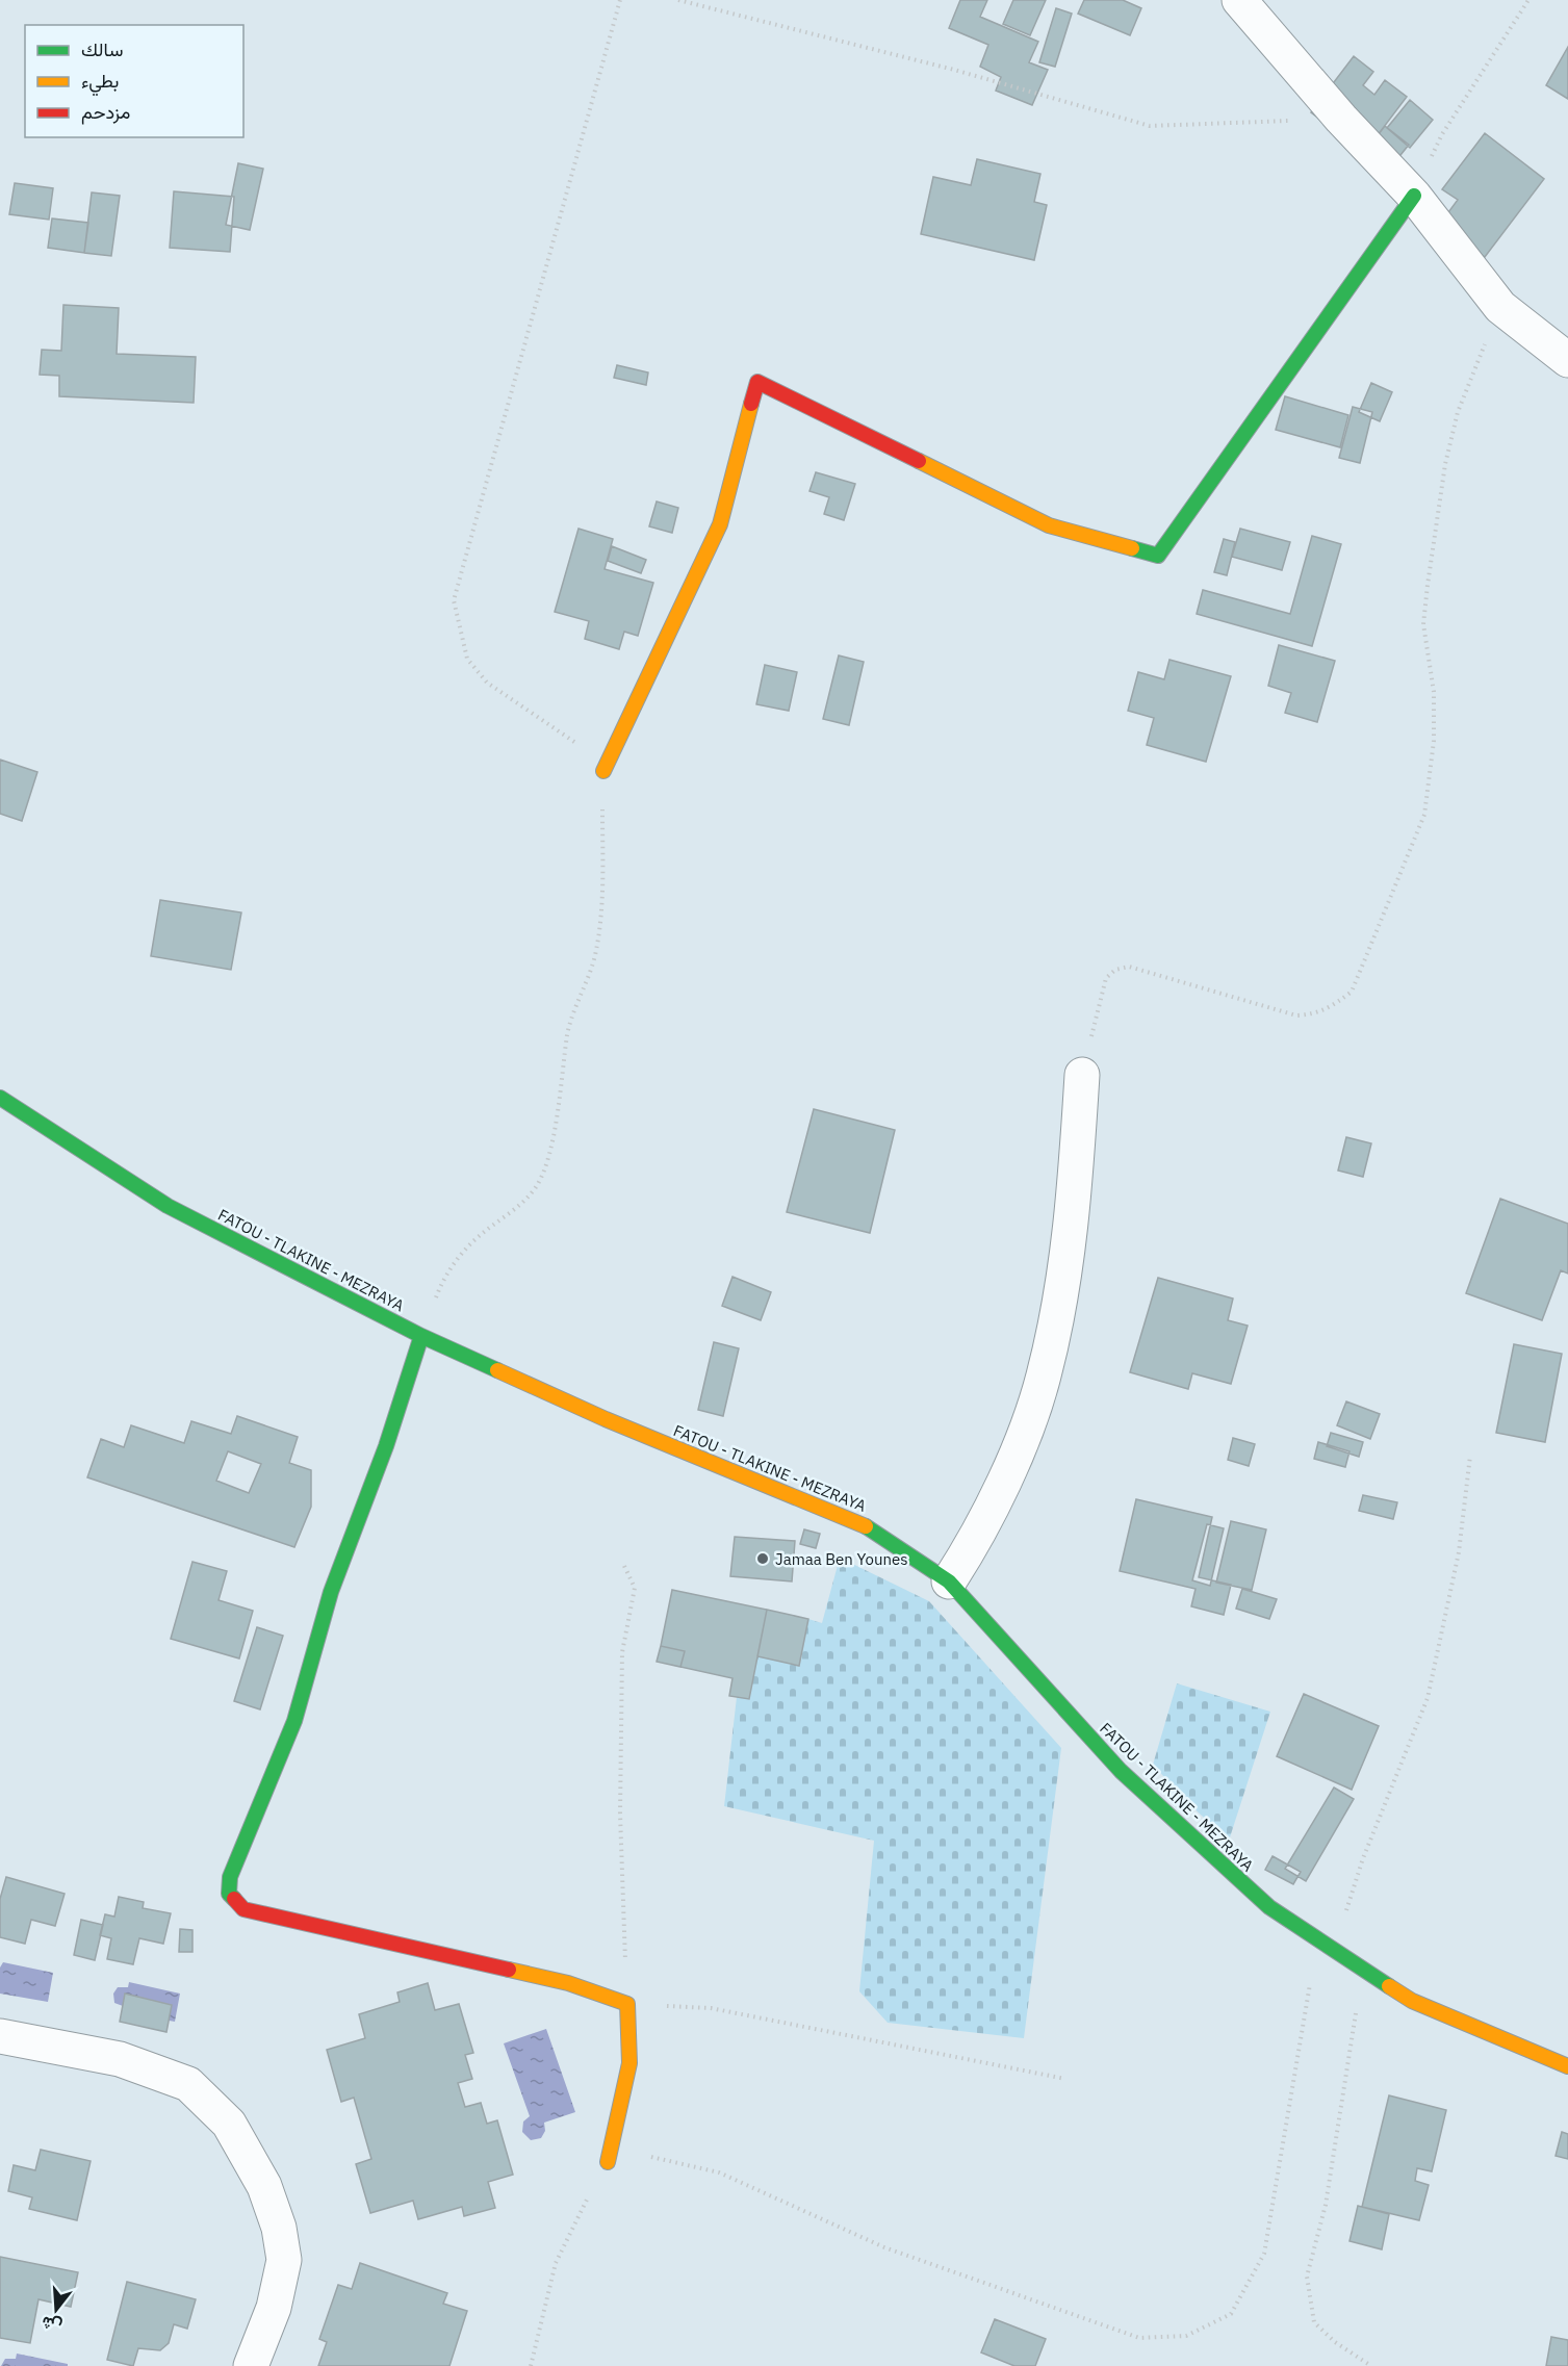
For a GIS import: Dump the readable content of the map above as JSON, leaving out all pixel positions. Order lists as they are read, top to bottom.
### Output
{
  "streets": {
    "street": ["FATOU - TLAKINE - MEZRAYA"]
  },
  "places": ["Jamaa Ben Younes"],
  "legend": ["سالك", "بطيء", "مزدحم"],
  "north": "bottom"
}
